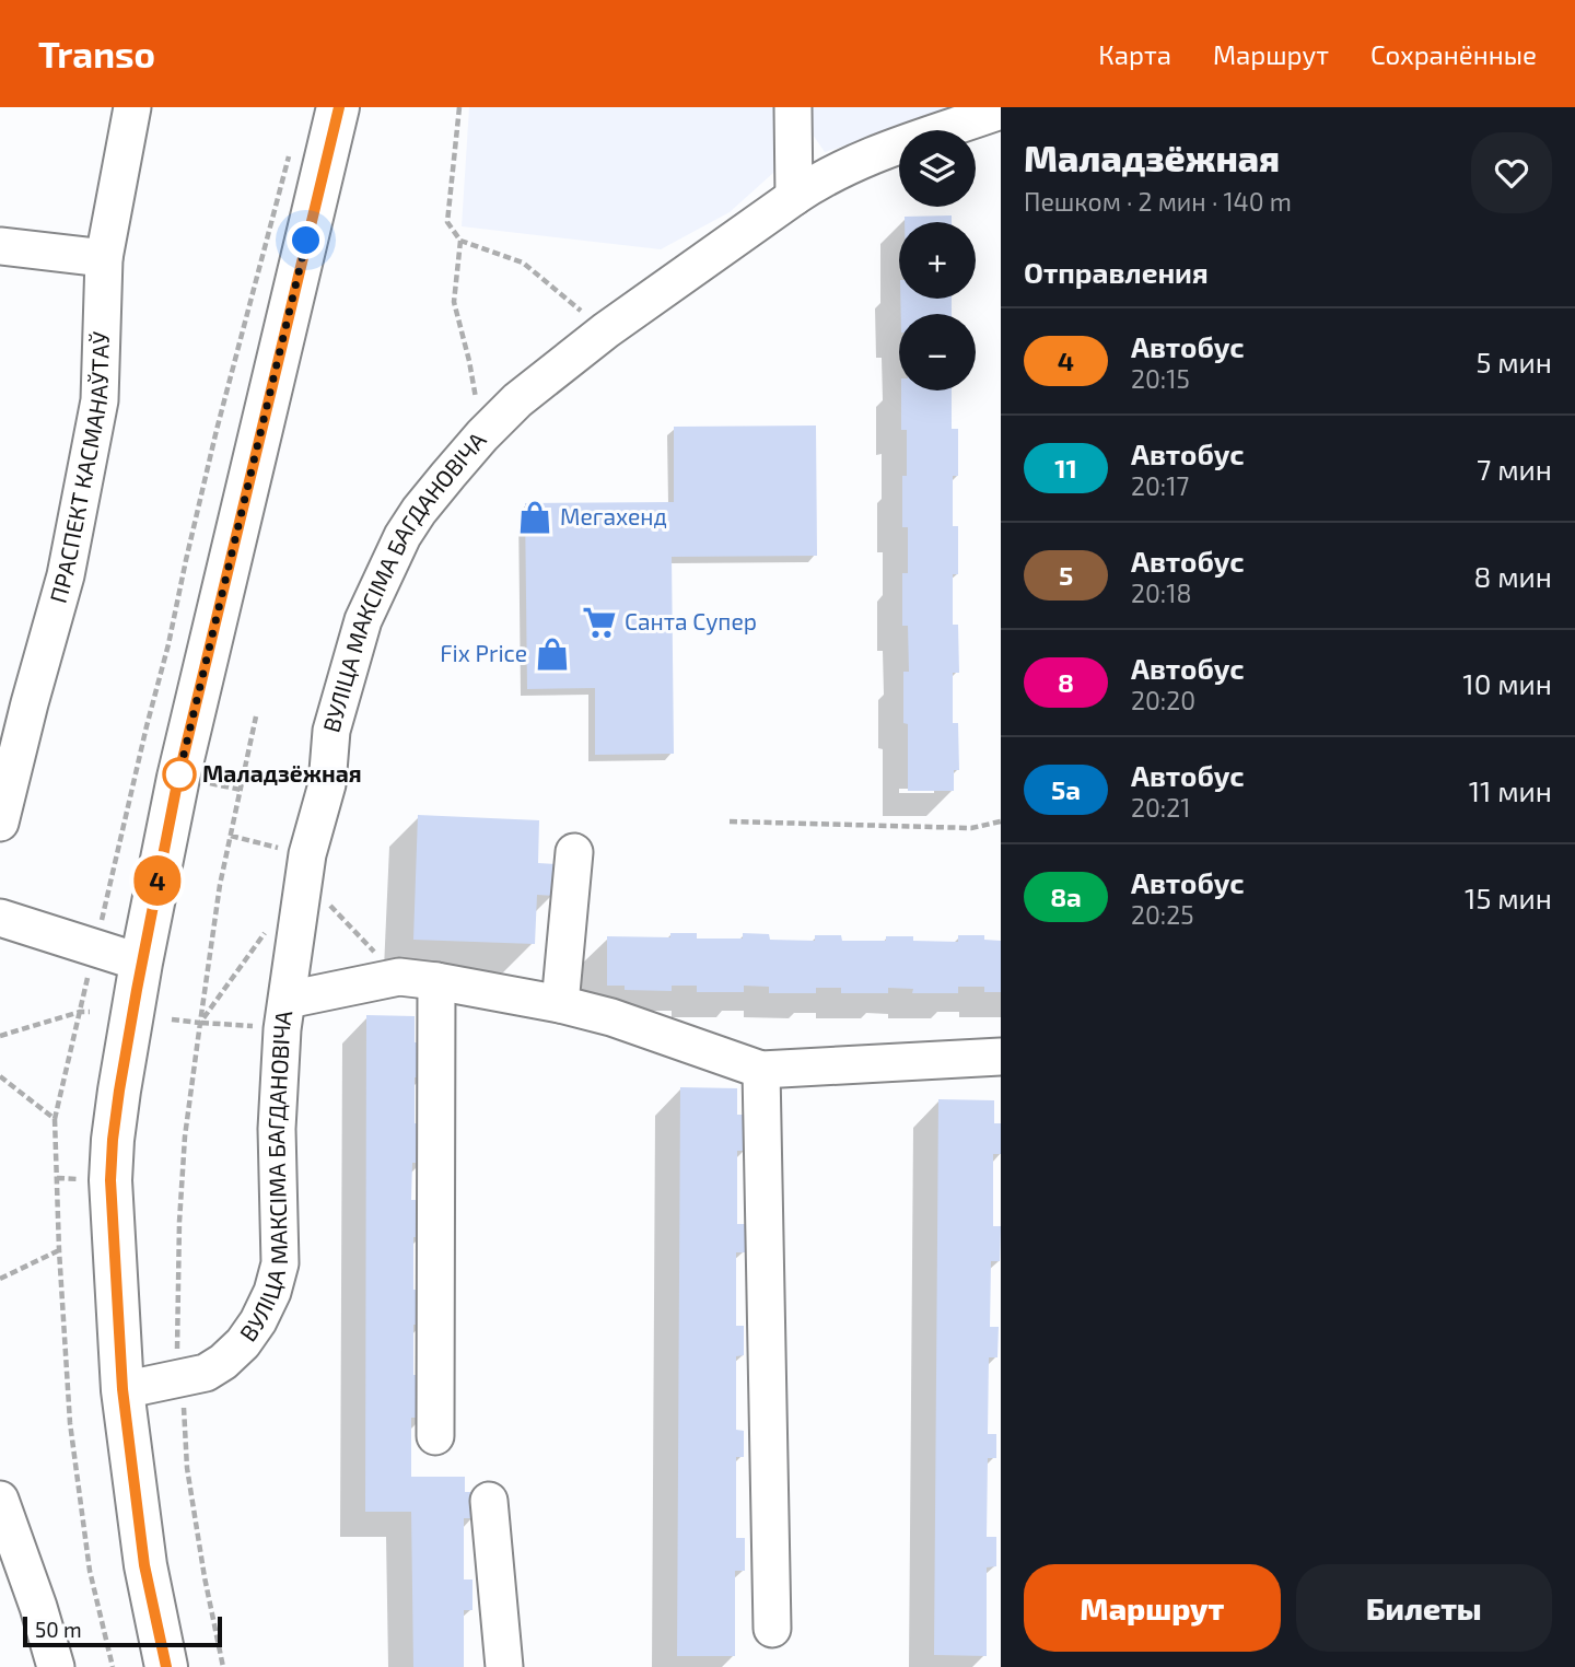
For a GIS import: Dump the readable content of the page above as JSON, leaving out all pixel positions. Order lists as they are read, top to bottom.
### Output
{
  "streets": {
    "street": ["ПРАСПЕКТ КАСМАНАЎТАЎ", "ВУЛІЦА МАКСІМА БАГДАНОВІЧА"]
  },
  "places": {
    "shop": ["Мегахенд", "Fix Price"],
    "supermarket": ["Санта Супер"],
    "other": ["Маладзёжная"]
  },
  "lines": ["bus line 4"],
  "scale_bar": "50 m",
  "page": {
    "header": "Transo",
    "nav": ["Карта", "Маршрут", "Сохранённые"],
    "on_map": "4",
    "heading": [
      ["Маладзёжная", "Пешком · 2 мин · 140 m"],
      "Отправления"
    ],
    "map_buttons": ["+", "−"],
    "list": [
      {
        "mark": "4",
        "name": "Автобус",
        "note": "20:15",
        "value": "5 мин"
      },
      {
        "mark": "11",
        "name": "Автобус",
        "note": "20:17",
        "value": "7 мин"
      },
      {
        "mark": "5",
        "name": "Автобус",
        "note": "20:18",
        "value": "8 мин"
      },
      {
        "mark": "8",
        "name": "Автобус",
        "note": "20:20",
        "value": "10 мин"
      },
      {
        "mark": "5а",
        "name": "Автобус",
        "note": "20:21",
        "value": "11 мин"
      },
      {
        "mark": "8а",
        "name": "Автобус",
        "note": "20:25",
        "value": "15 мин"
      }
    ],
    "buttons": ["Маршрут", "Билеты"],
    "scale": "50 m"
  }
}
